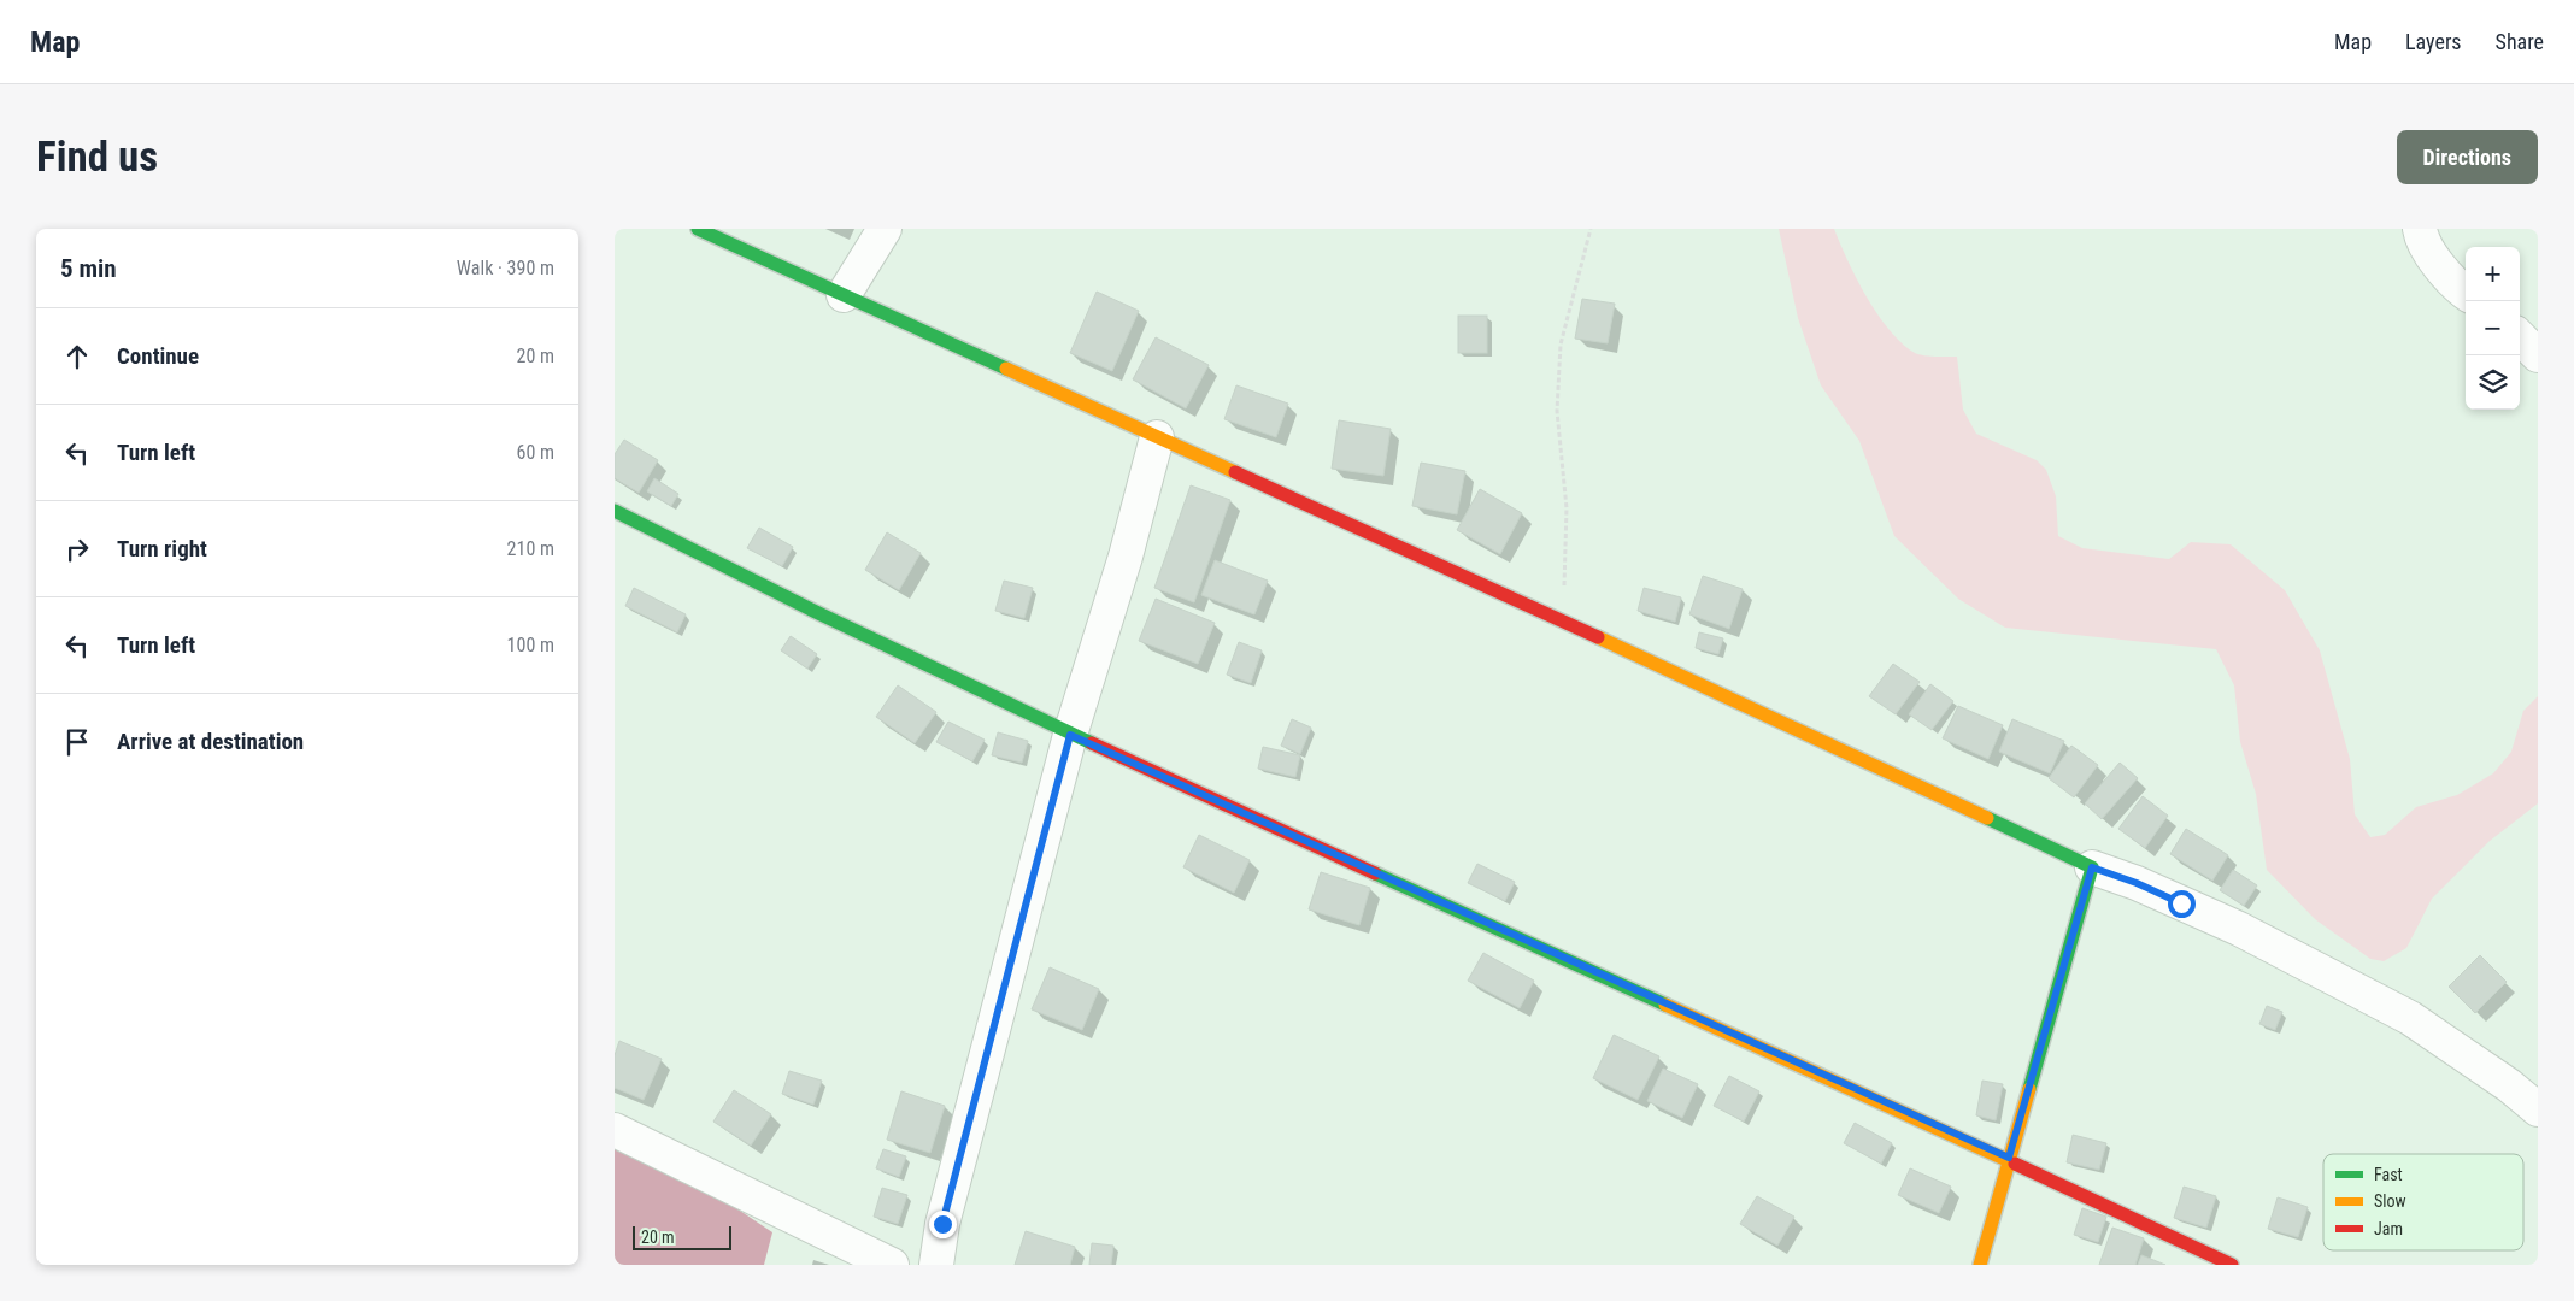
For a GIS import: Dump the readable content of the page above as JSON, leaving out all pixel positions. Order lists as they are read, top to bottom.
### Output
{
  "legend": ["Fast", "Slow", "Jam"],
  "scale_bar": "20 m",
  "page": {
    "header": "Map",
    "nav": ["Map", "Layers", "Share"],
    "buttons": "Directions",
    "title": "Find us",
    "heading": ["5 min", "Walk · 390 m"],
    "map_buttons": ["+", "−"],
    "list": [
      ["Continue", "20 m"],
      ["Turn left", "60 m"],
      ["Turn right", "210 m"],
      ["Turn left", "100 m"],
      "Arrive at destination"
    ],
    "scale": "20 m"
  }
}
